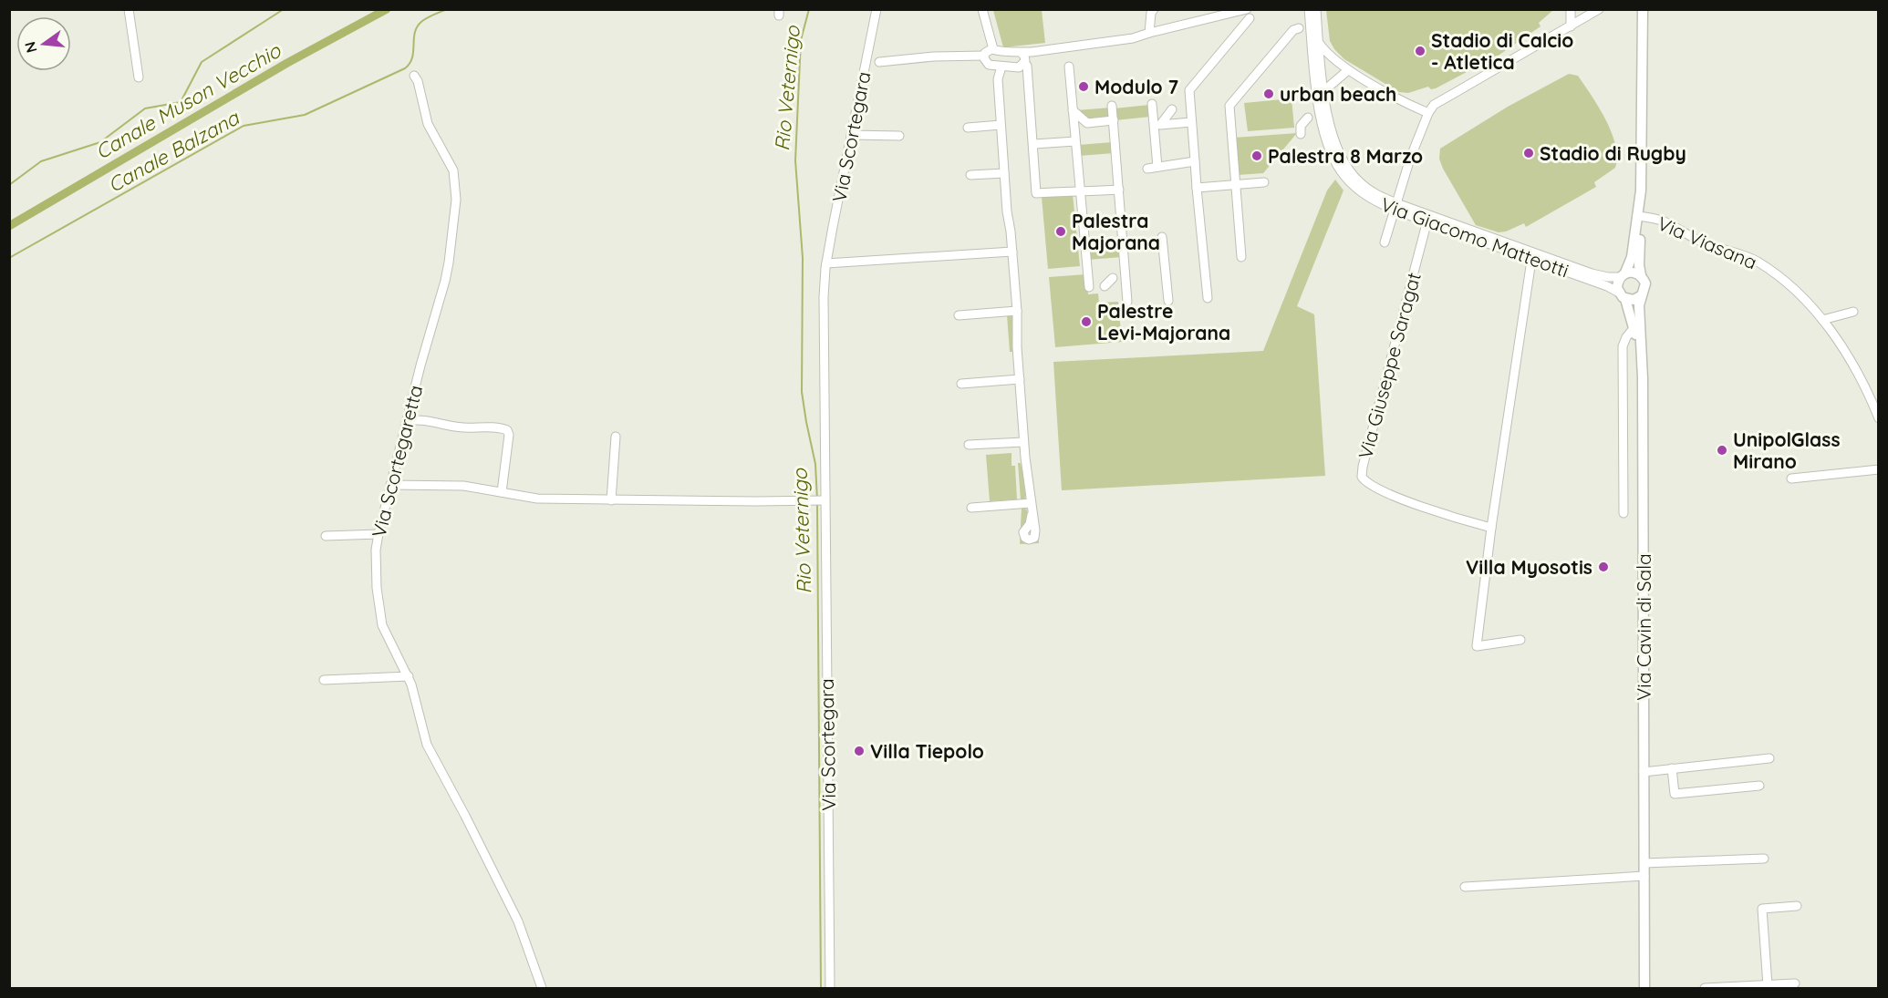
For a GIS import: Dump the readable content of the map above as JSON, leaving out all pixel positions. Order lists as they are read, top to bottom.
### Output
{
  "streets": {
    "main road": ["Via Cavin di Sala"],
    "street": [
      "Via Scortegara",
      "Via Giacomo Matteotti",
      "Via Viasana",
      "Via Giuseppe Saragat",
      "Via Scortegaretta"
    ]
  },
  "crossings": [
    ["Via Giacomo Matteotti", "Via Giuseppe Saragat"],
    ["Via Giacomo Matteotti", "Via Cavin di Sala"]
  ],
  "water": ["Rio Veternigo", "Canale Muson Vecchio", "Canale Balzana"],
  "places": [
    "Stadio di Calcio - Atletica",
    "Modulo 7",
    "urban beach",
    "Stadio di Rugby",
    "Palestra 8 Marzo",
    "Palestra Majorana",
    "Palestre Levi-Majorana",
    "UnipolGlass Mirano",
    "Villa Myosotis",
    "Villa Tiepolo"
  ],
  "north": "left"
}
